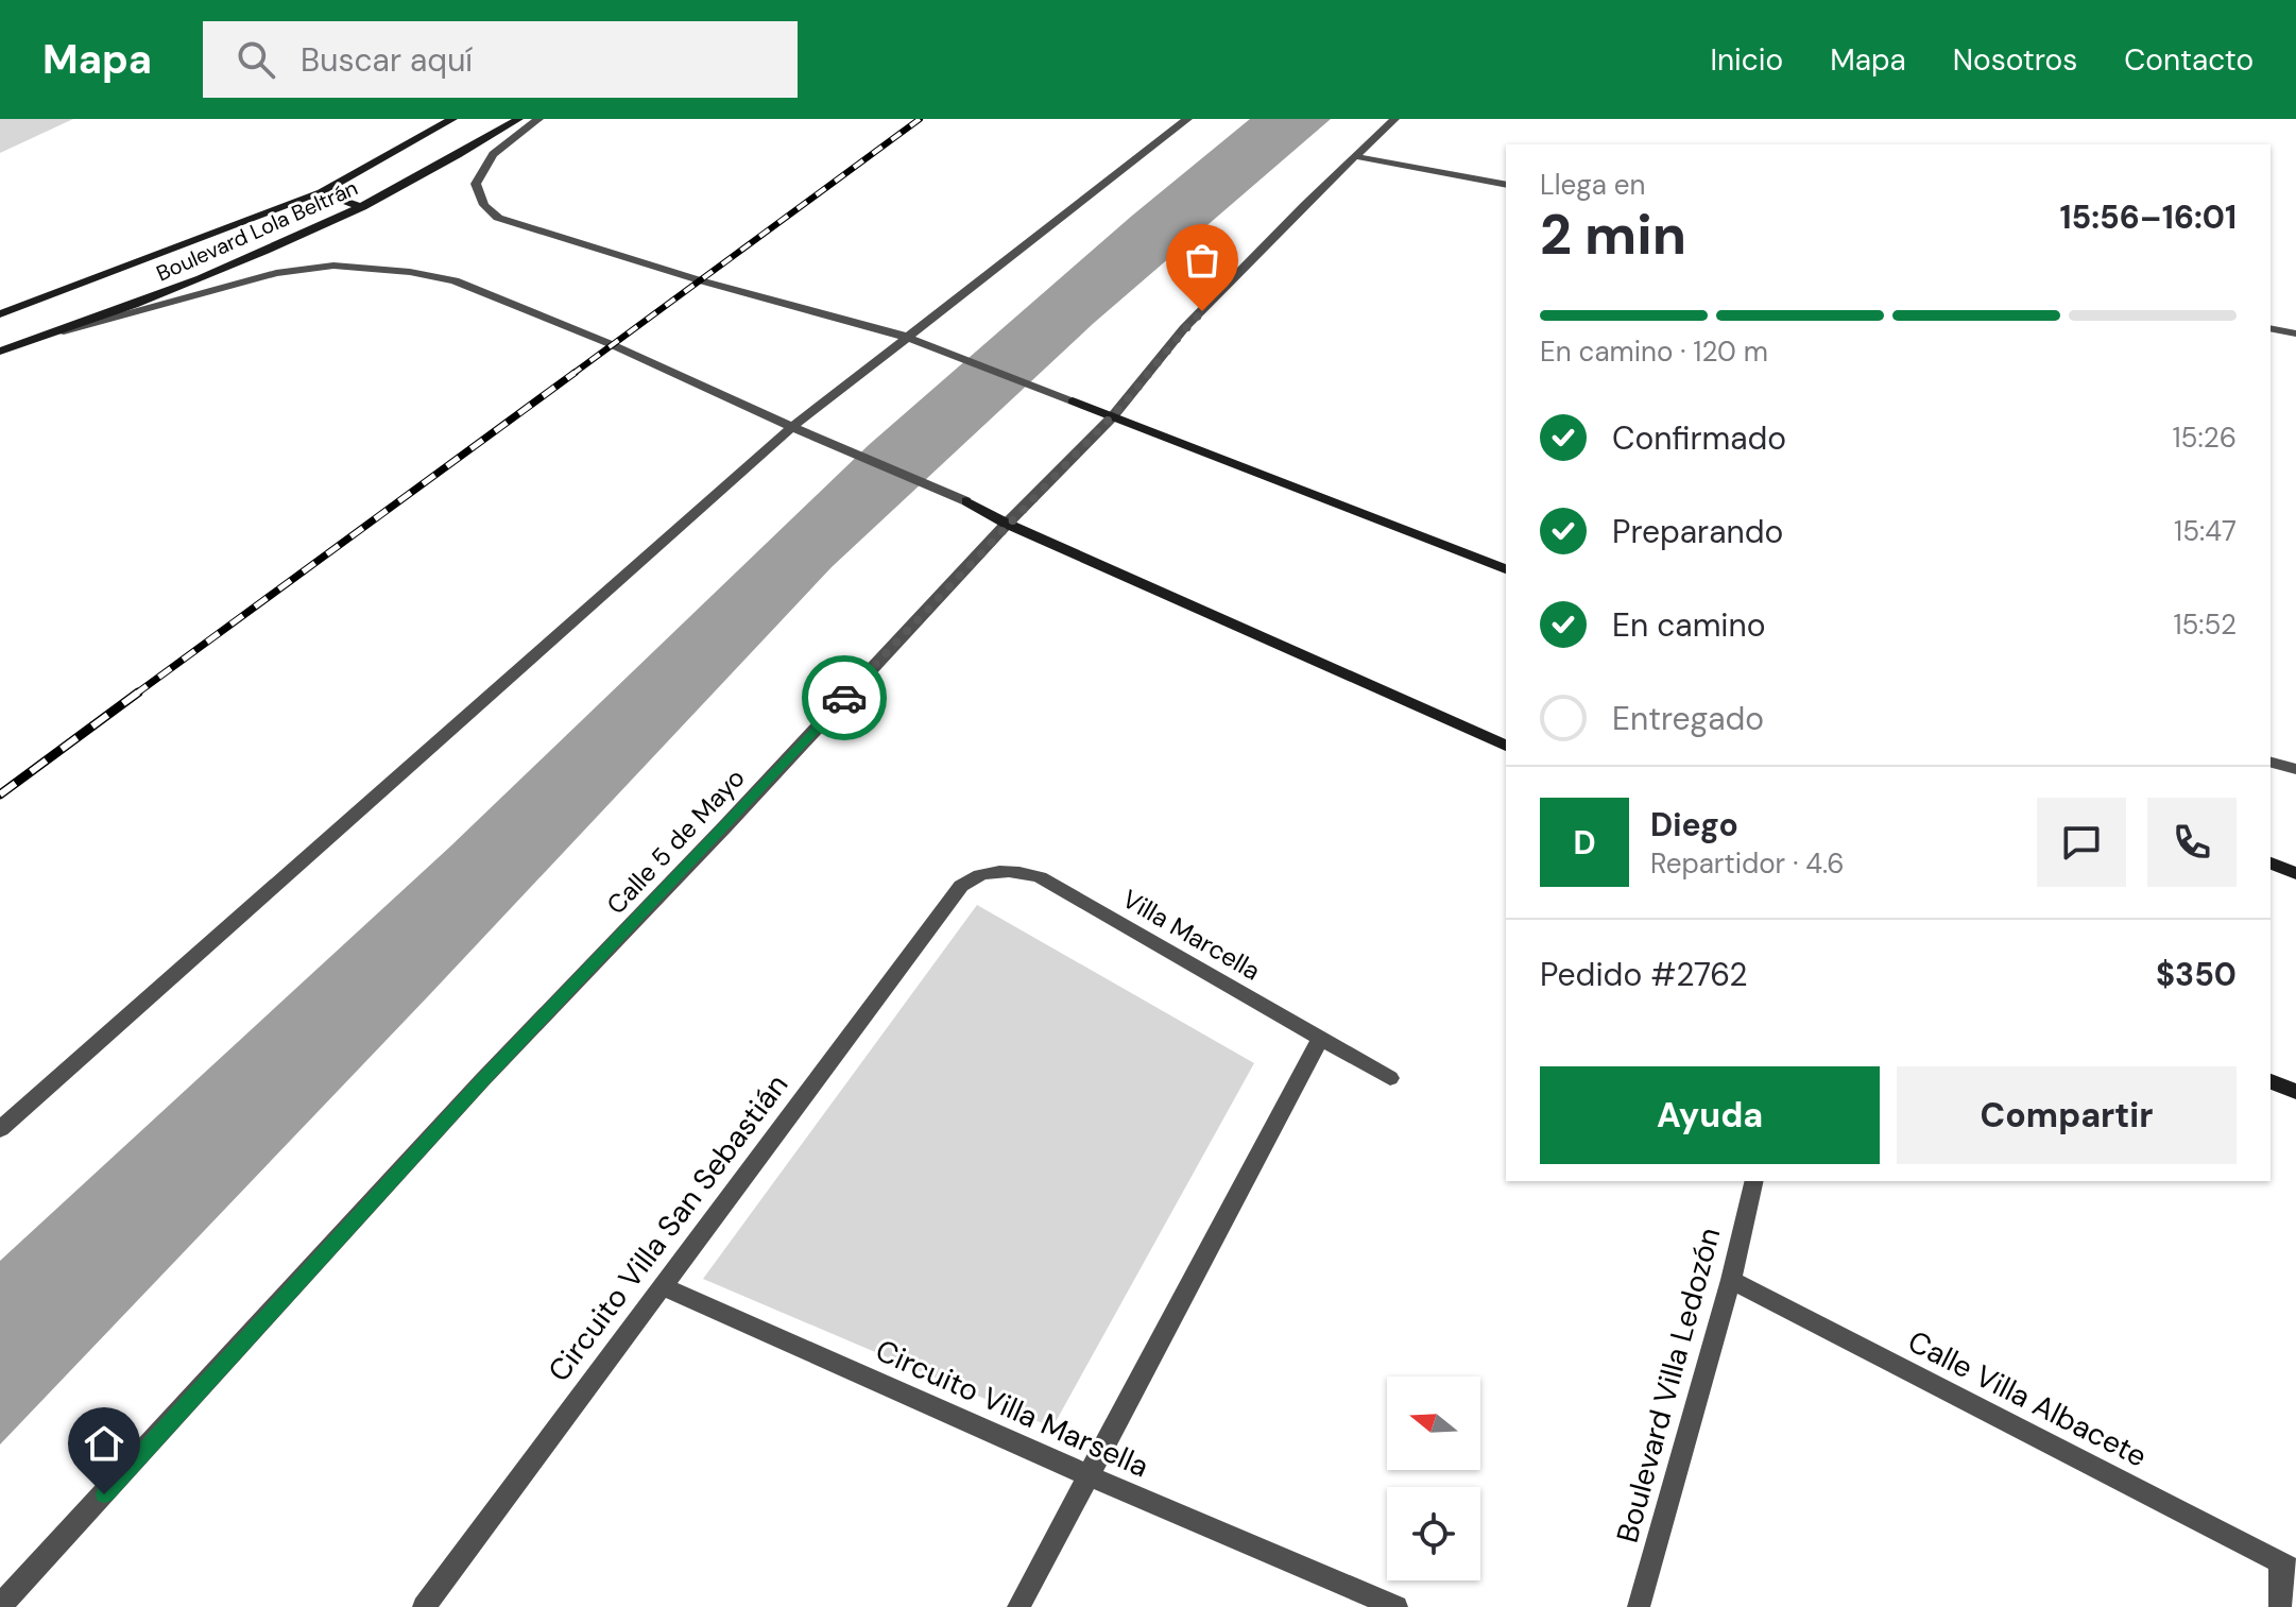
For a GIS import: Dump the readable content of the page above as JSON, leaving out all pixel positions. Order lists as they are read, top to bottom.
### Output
{
  "streets": {
    "main road": ["Boulevard Lola Beltrán"],
    "street": [
      "Calle 5 de Mayo",
      "Villa Marcella",
      "Circuito Villa San Sebastián",
      "Boulevard Villa Ledozón",
      "Calle Villa Albacete",
      "Circuito Villa Marsella"
    ]
  },
  "crossings": [
    ["Villa Marcella", "Circuito Villa San Sebastián"],
    ["Circuito Villa San Sebastián", "Circuito Villa Marsella"],
    ["Boulevard Villa Ledozón", "Calle Villa Albacete"]
  ],
  "north": "left",
  "page": {
    "header": "Mapa",
    "search": "Buscar aquí",
    "nav": [
      "Inicio",
      "Mapa",
      "Nosotros",
      "Contacto"
    ],
    "heading": ["2 min", "Llega en", "15:56–16:01"],
    "panel": [
      "Diego",
      "Repartidor · 4.6",
      "Pedido #2762",
      "$350"
    ],
    "bar": "En camino · 120 m",
    "list": [
      ["Confirmado", "15:26"],
      ["Preparando", "15:47"],
      ["En camino", "15:52"],
      "Entregado"
    ],
    "round": "D",
    "buttons": ["Ayuda", "Compartir"]
  }
}
